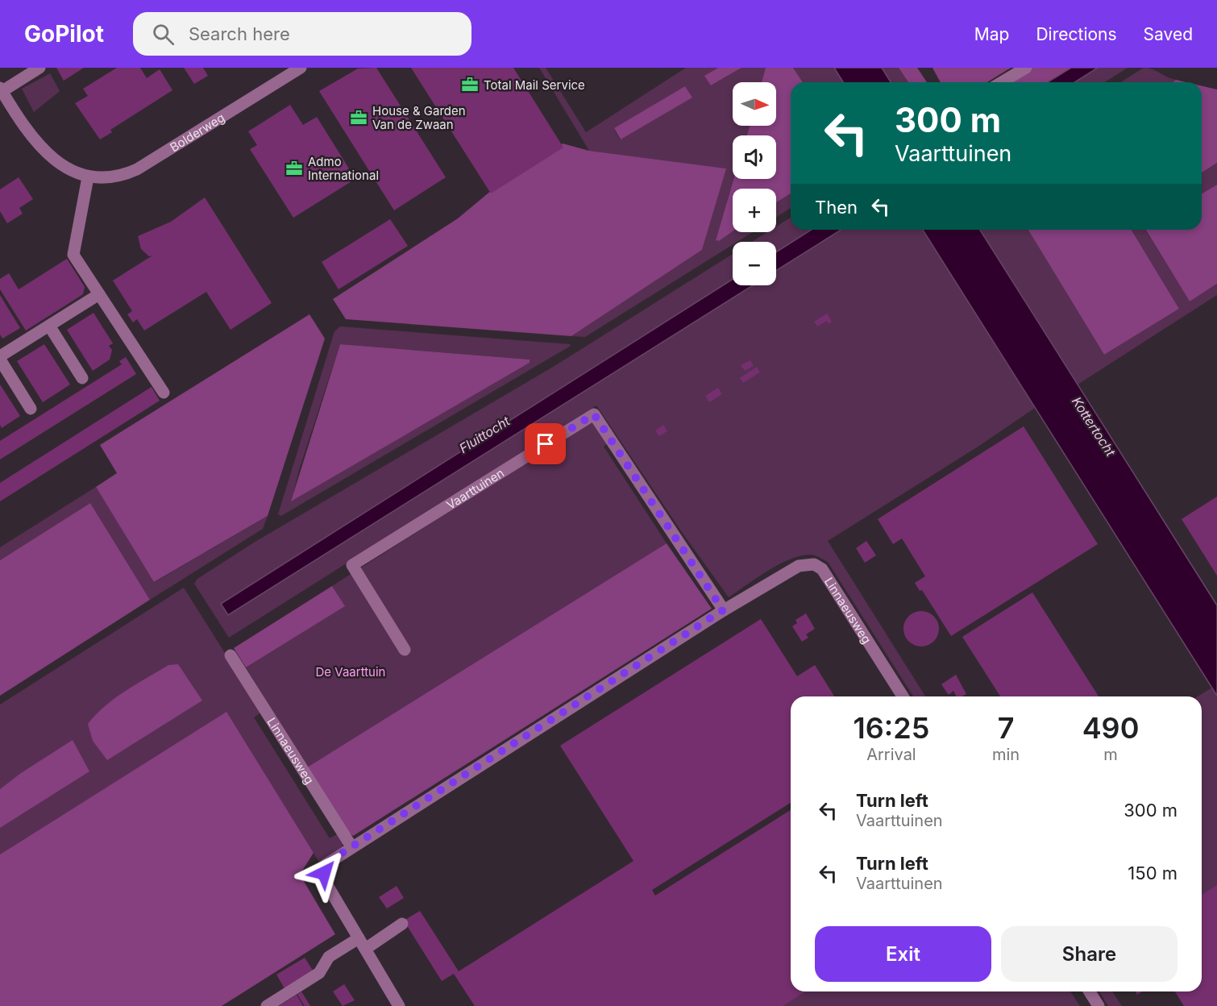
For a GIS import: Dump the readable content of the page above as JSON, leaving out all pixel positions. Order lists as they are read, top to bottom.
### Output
{
  "streets": {
    "street": ["Bolderweg", "Vaarttuinen", "Linnaeusweg"]
  },
  "crossings": [
    ["Vaarttuinen", "Linnaeusweg"]
  ],
  "water": ["Kottertocht", "Fluittocht"],
  "parks": ["De Vaarttuin"],
  "places": {
    "office": ["Total Mail Service", "House & Garden Van de Zwaan", "Admo International"]
  },
  "north": "right",
  "page": {
    "header": "GoPilot",
    "search": "Search here",
    "nav": ["Map", "Directions", "Saved"],
    "map_buttons": ["+", "−"],
    "turn": ["300 m", "Vaarttuinen"],
    "then": "Then",
    "eta": [
      "16:25",
      "Arrival",
      "7",
      "min",
      "490",
      "m"
    ],
    "list": [
      {
        "name": "Turn left",
        "note": "Vaarttuinen",
        "value": "300 m"
      },
      {
        "name": "Turn left",
        "note": "Vaarttuinen",
        "value": "150 m"
      }
    ],
    "buttons": ["Exit", "Share"]
  }
}
